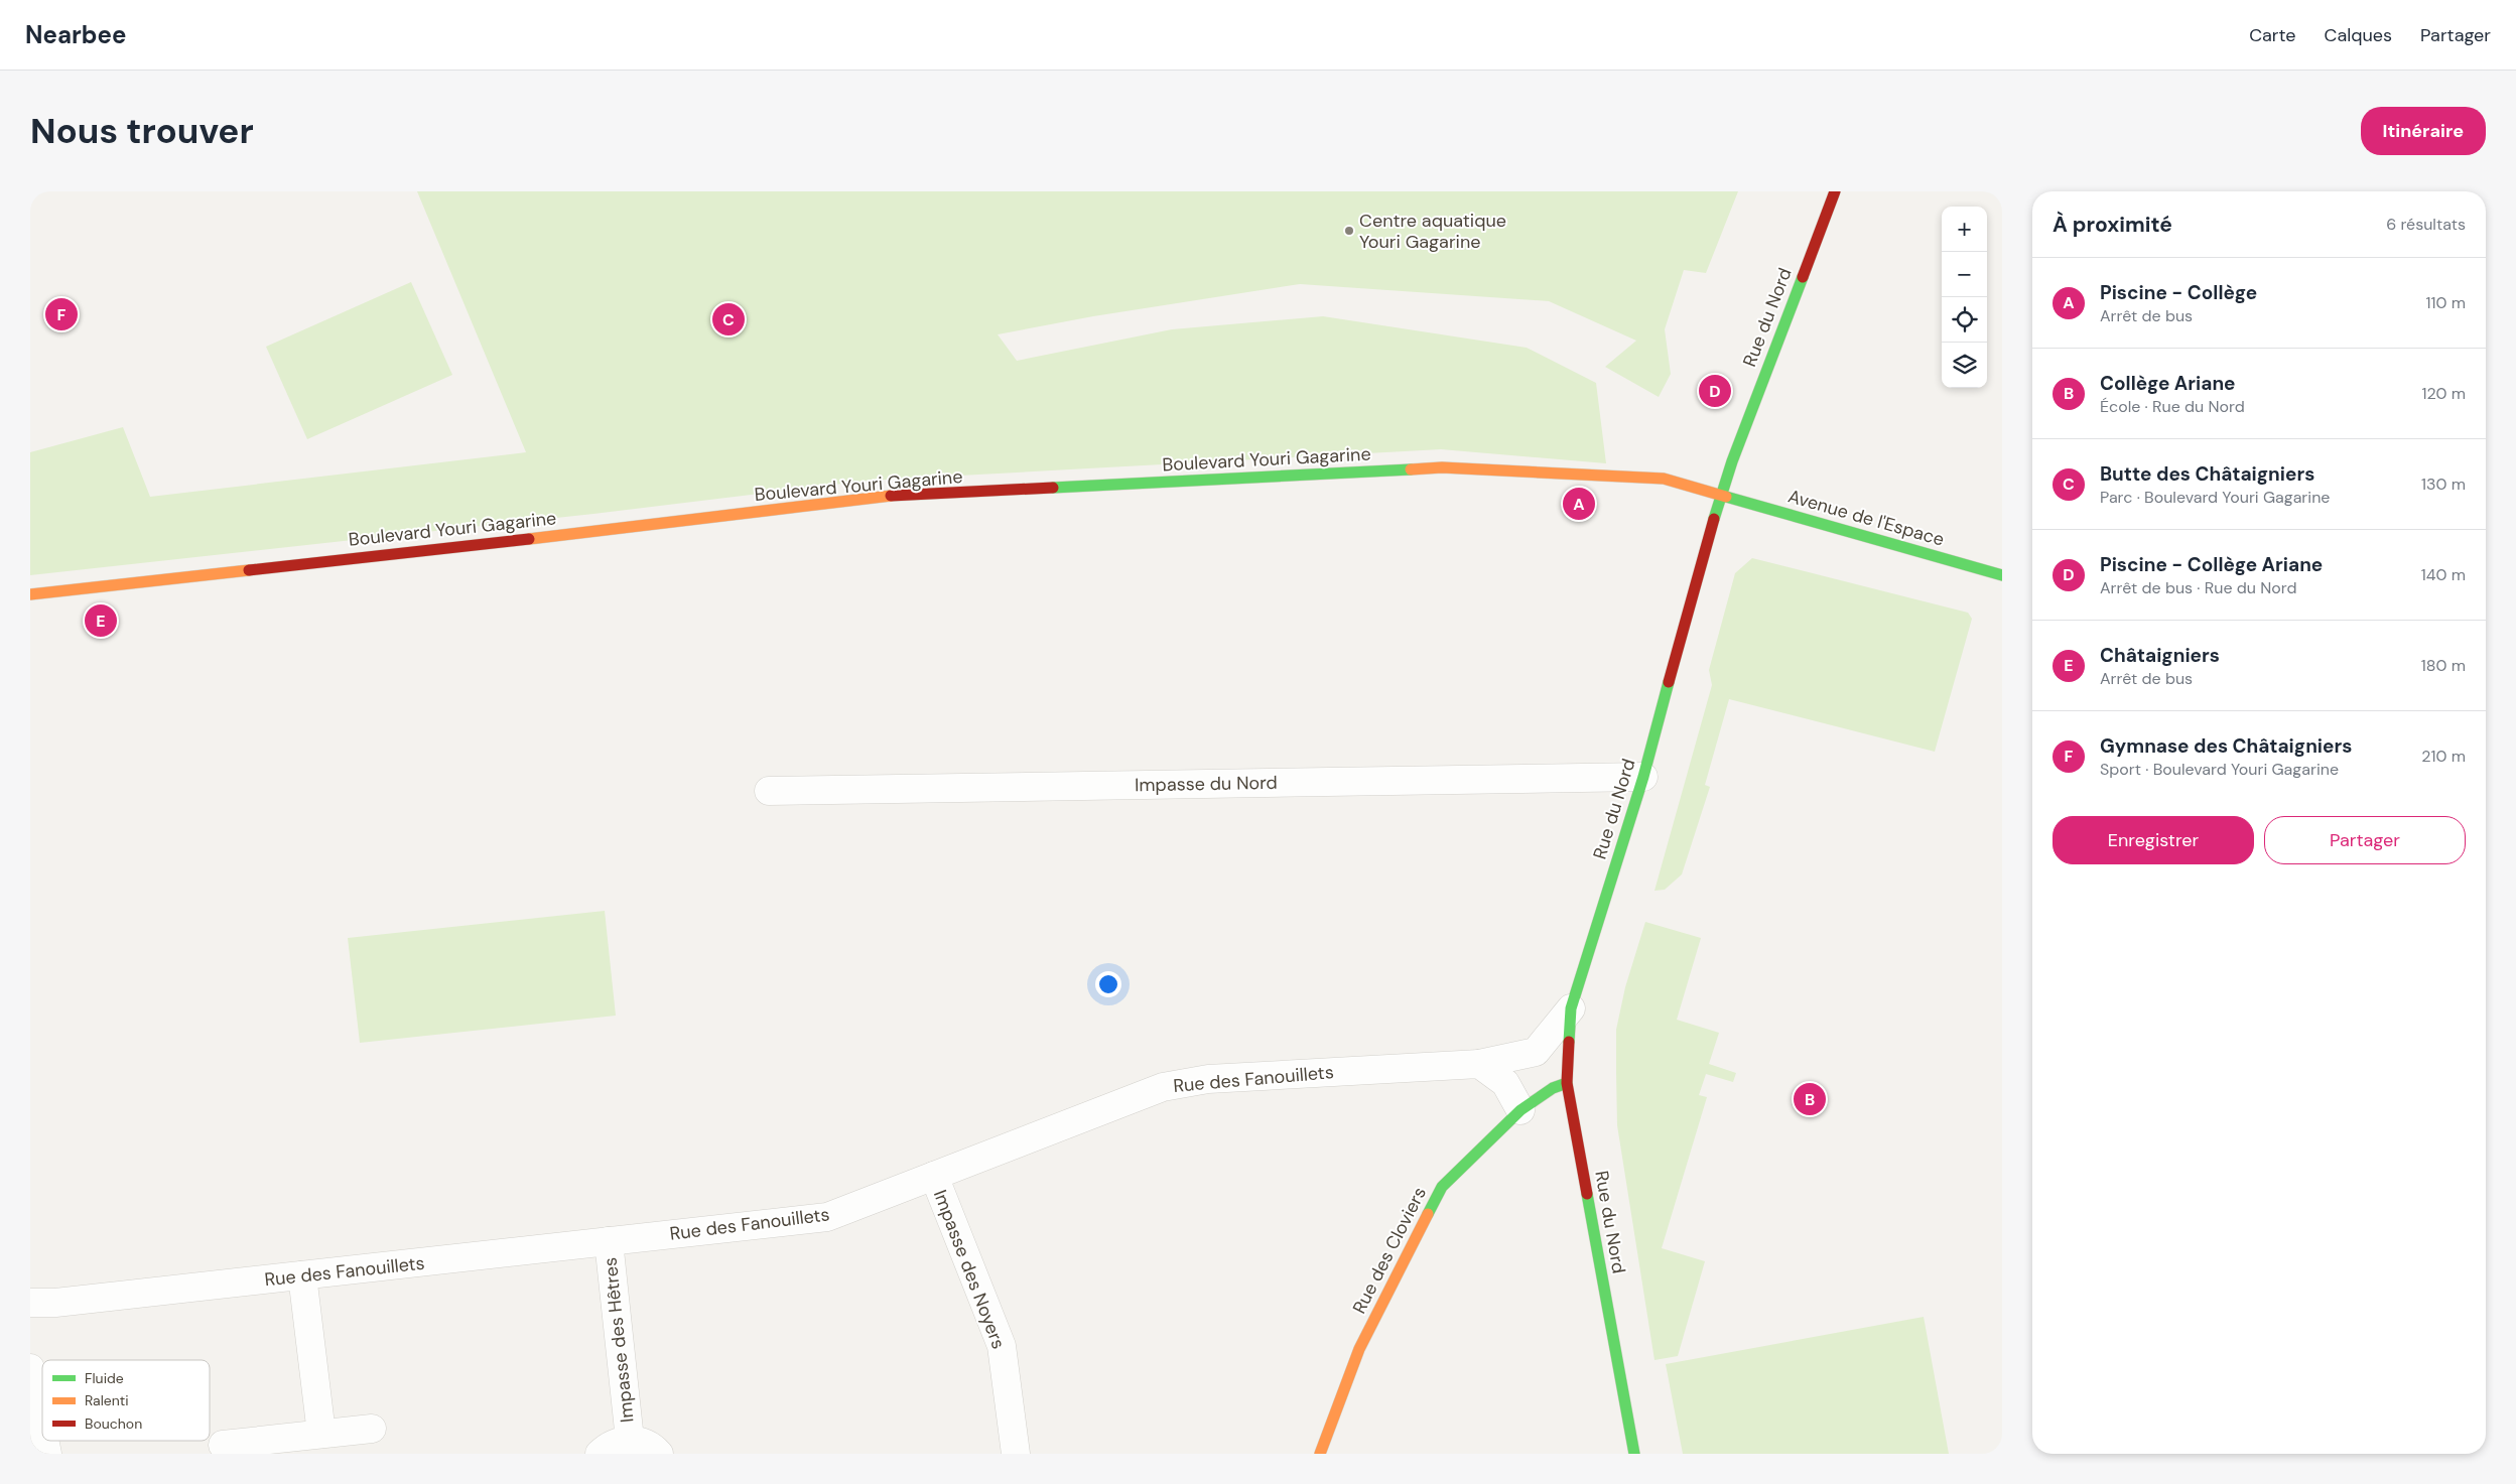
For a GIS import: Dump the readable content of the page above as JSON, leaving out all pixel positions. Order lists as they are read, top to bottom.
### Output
{
  "streets": {
    "street": [
      "Rue du Nord",
      "Boulevard Youri Gagarine",
      "Avenue de l'Espace",
      "Impasse du Nord",
      "Rue des Fanouillets",
      "Rue des Cloviers",
      "Impasse des Noyers",
      "Impasse des Hêtres"
    ]
  },
  "crossings": [
    ["Rue du Nord", "Boulevard Youri Gagarine"],
    ["Rue du Nord", "Avenue de l'Espace"],
    ["Rue du Nord", "Impasse du Nord"],
    ["Rue du Nord", "Rue des Fanouillets"],
    ["Rue du Nord", "Rue des Cloviers"],
    ["Boulevard Youri Gagarine", "Avenue de l'Espace"],
    ["Rue des Fanouillets", "Impasse des Noyers"],
    ["Rue des Fanouillets", "Impasse des Hêtres"]
  ],
  "places": ["Centre aquatique Youri Gagarine"],
  "legend": ["Fluide", "Ralenti", "Bouchon"],
  "page": {
    "header": "Nearbee",
    "nav": ["Carte", "Calques", "Partager"],
    "buttons": [
      "Itinéraire",
      ["Enregistrer", "Partager"]
    ],
    "title": "Nous trouver",
    "heading": ["À proximité", "6 résultats"],
    "map_buttons": ["+", "−"],
    "list": [
      {
        "mark": "A",
        "name": "Piscine - Collège",
        "note": "Arrêt de bus",
        "value": "110 m"
      },
      {
        "mark": "B",
        "name": "Collège Ariane",
        "note": "École · Rue du Nord",
        "value": "120 m"
      },
      {
        "mark": "C",
        "name": "Butte des Châtaigniers",
        "note": "Parc · Boulevard Youri Gagarine",
        "value": "130 m"
      },
      {
        "mark": "D",
        "name": "Piscine - Collège Ariane",
        "note": "Arrêt de bus · Rue du Nord",
        "value": "140 m"
      },
      {
        "mark": "E",
        "name": "Châtaigniers",
        "note": "Arrêt de bus",
        "value": "180 m"
      },
      {
        "mark": "F",
        "name": "Gymnase des Châtaigniers",
        "note": "Sport · Boulevard Youri Gagarine",
        "value": "210 m"
      }
    ],
    "pins": [
      "F",
      "C",
      "D",
      "A",
      "E",
      "B"
    ]
  }
}
